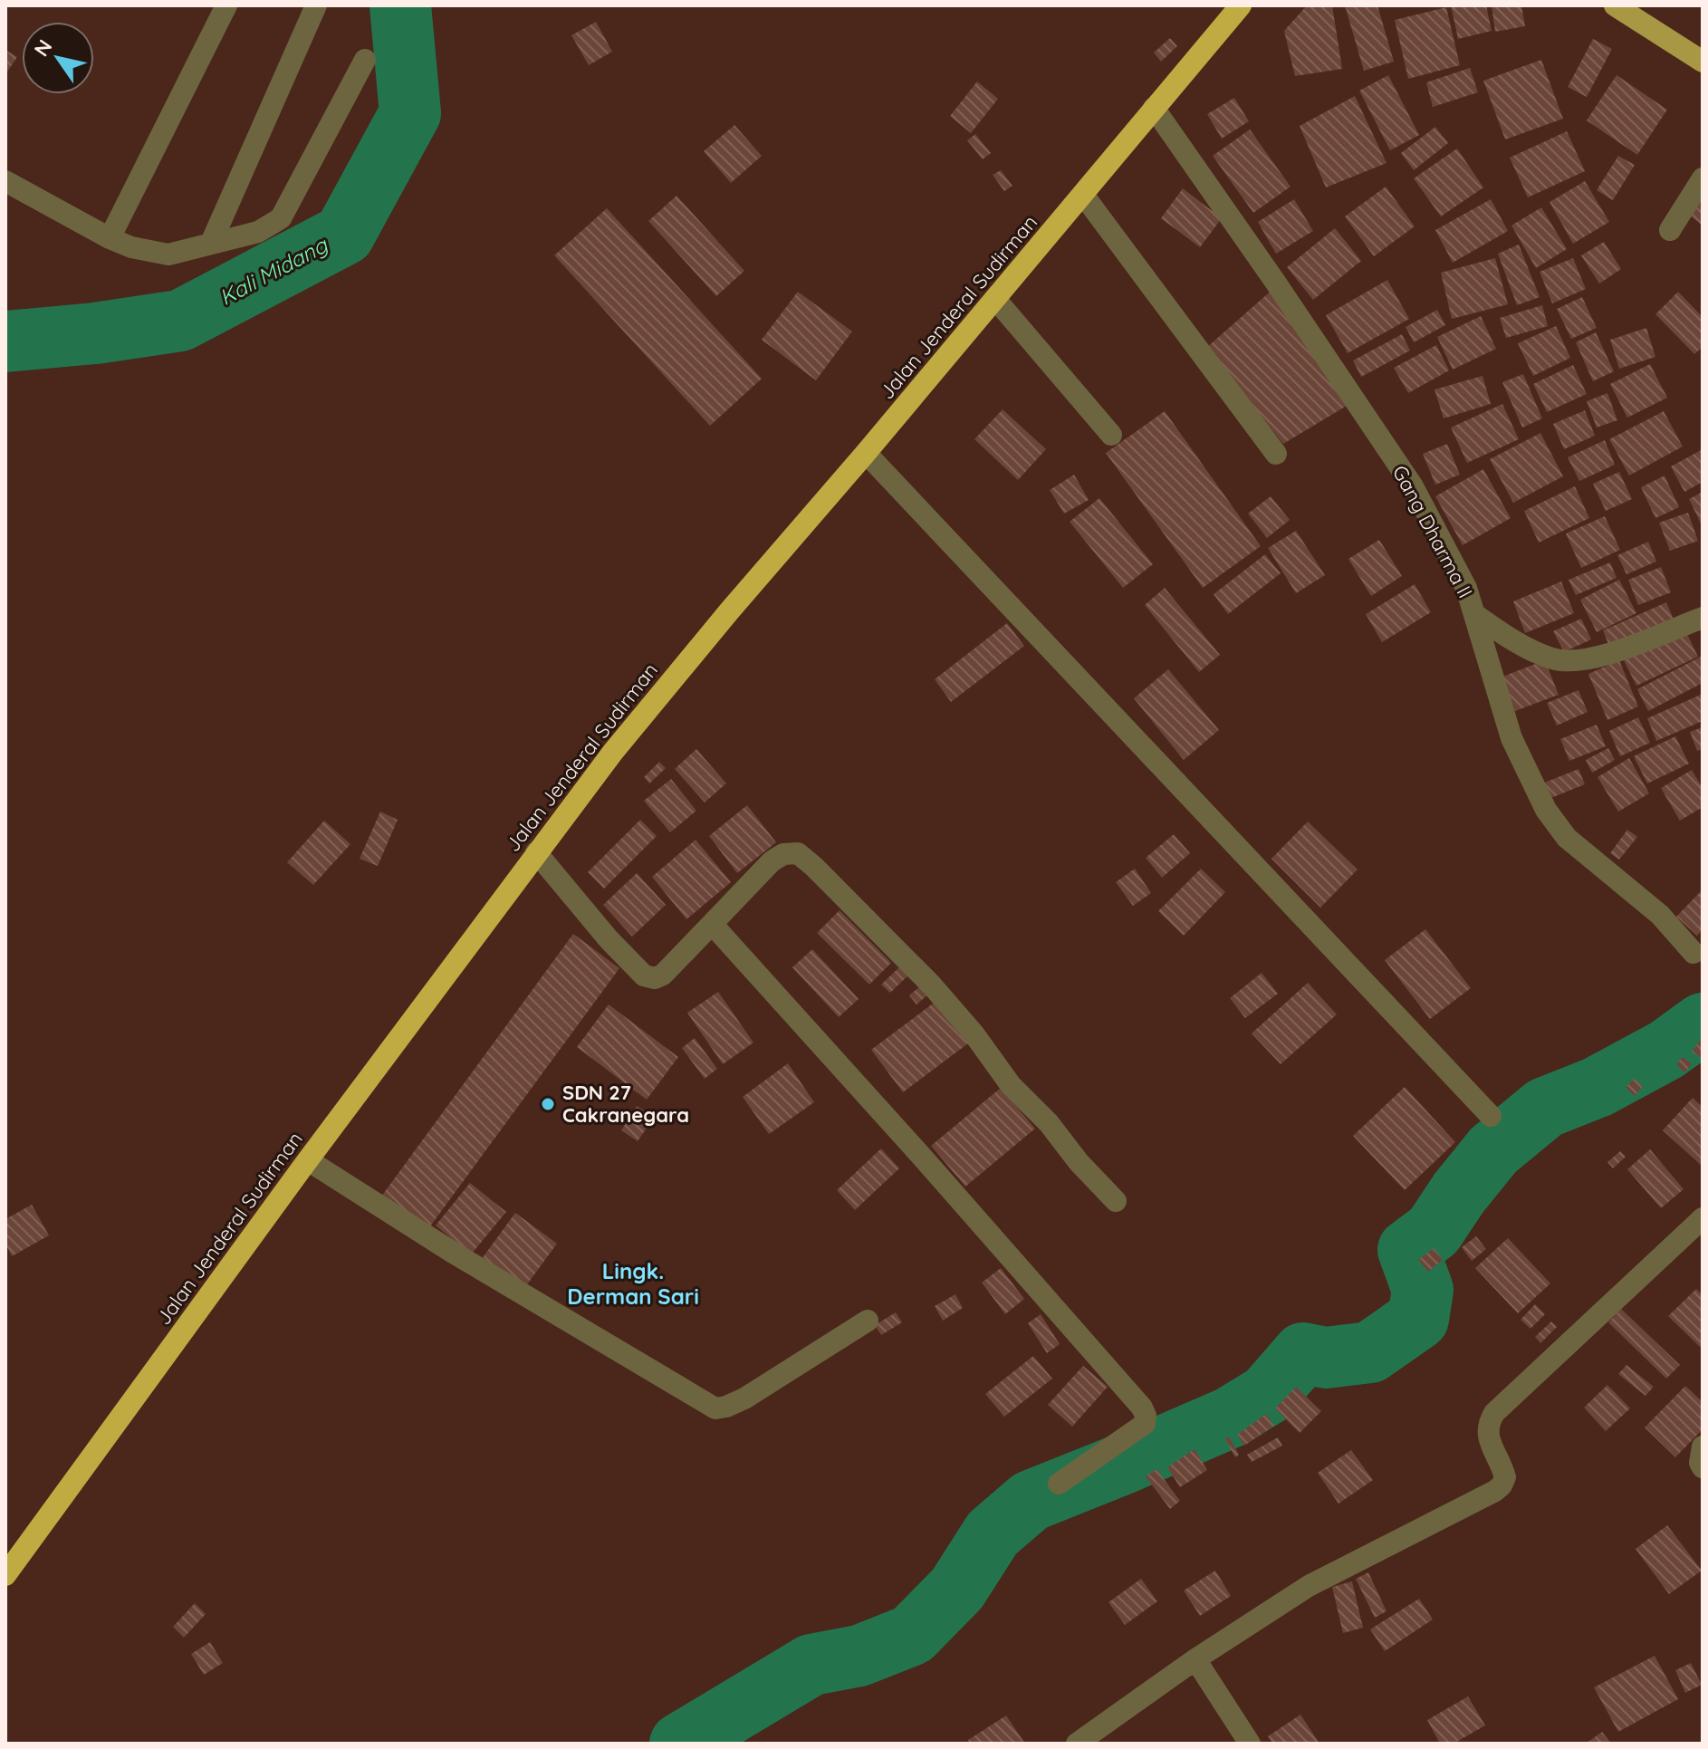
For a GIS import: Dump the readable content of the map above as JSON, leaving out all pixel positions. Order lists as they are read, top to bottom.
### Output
{
  "streets": {
    "highway": ["Jalan Jenderal Sudirman"],
    "street": ["Gang Dharma II"]
  },
  "crossings": [
    ["Jalan Jenderal Sudirman", "Gang Dharma II"]
  ],
  "districts": ["Lingk. Derman Sari"],
  "water": ["Kali Midang"],
  "places": ["SDN 27 Cakranegara"],
  "north": "top left"
}
